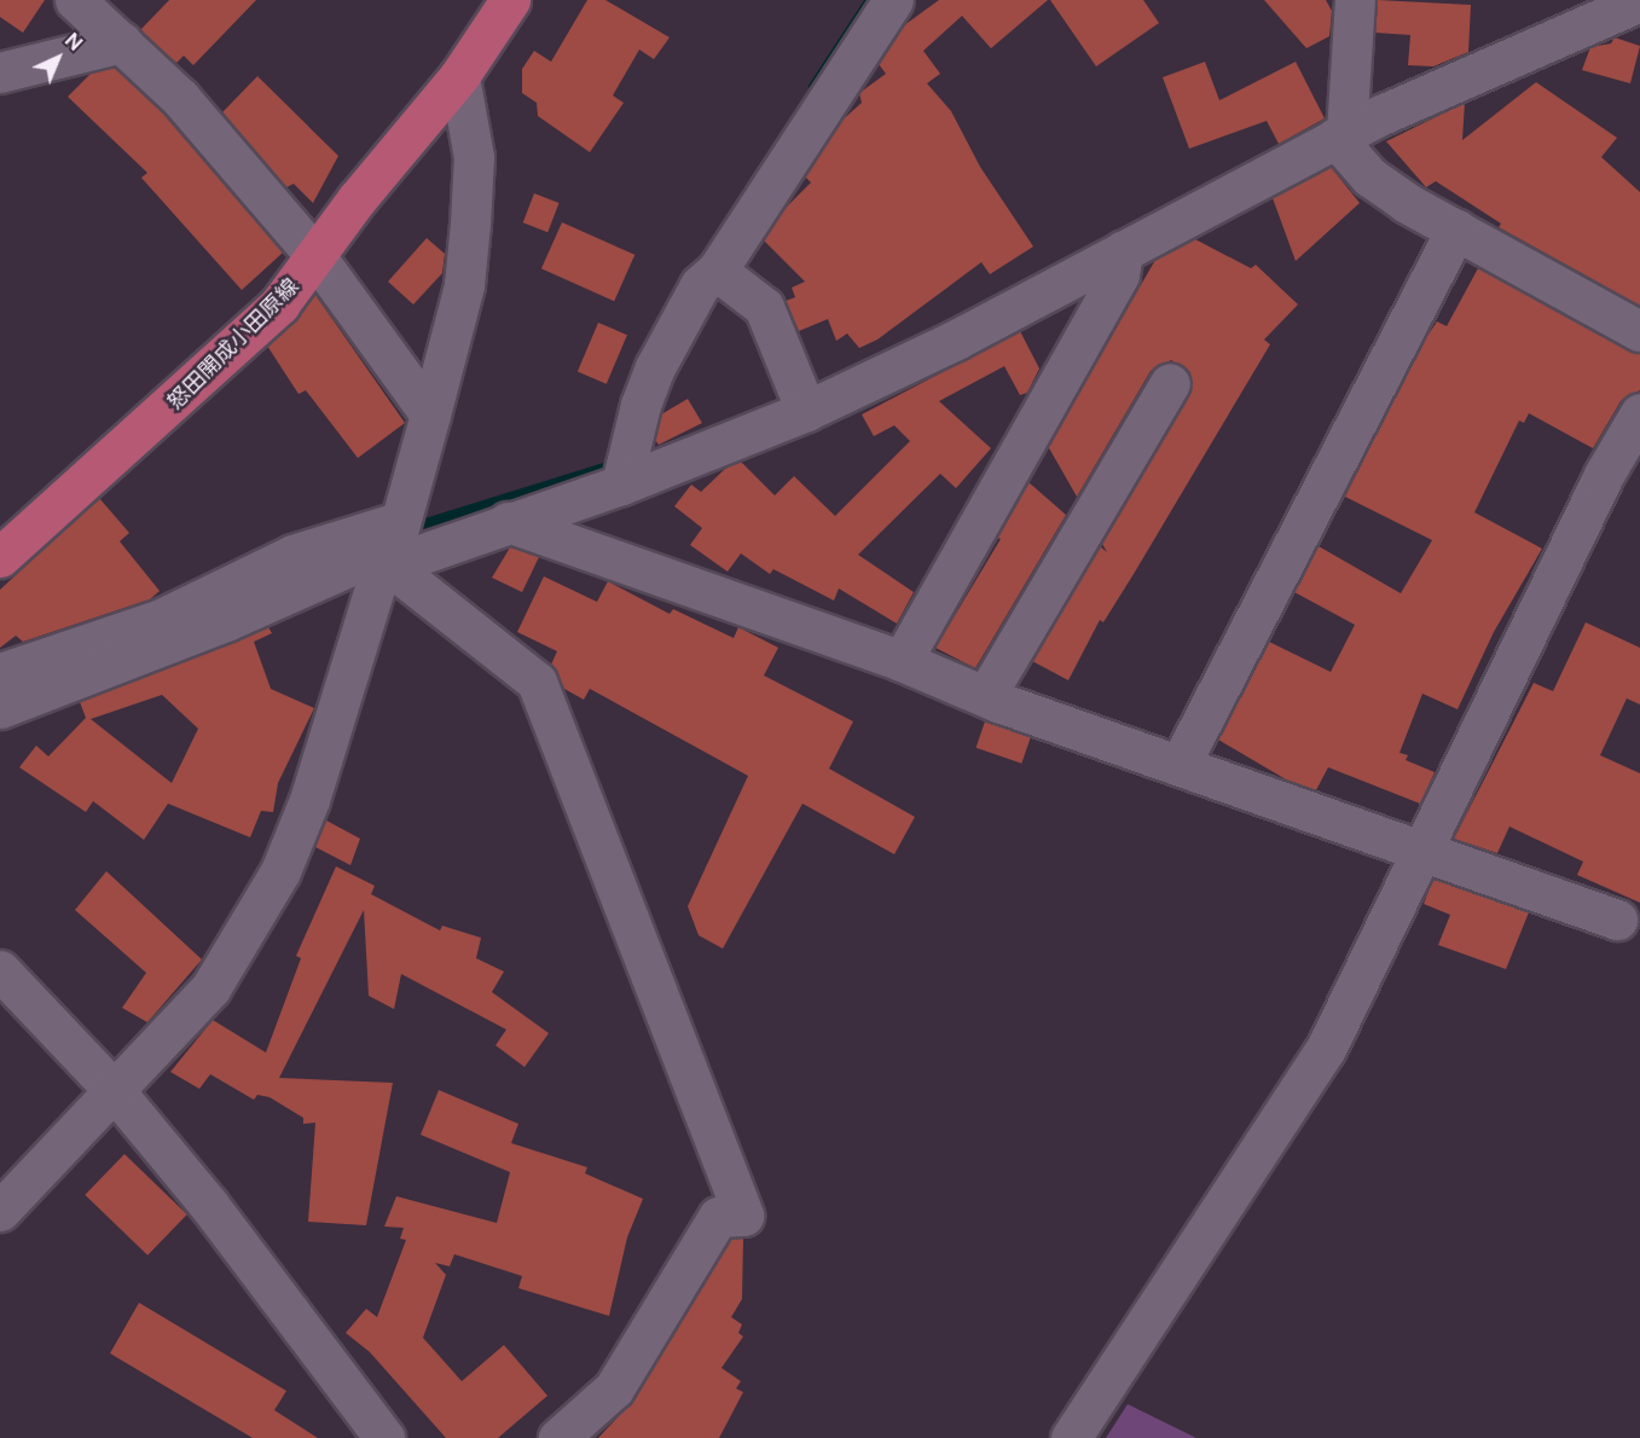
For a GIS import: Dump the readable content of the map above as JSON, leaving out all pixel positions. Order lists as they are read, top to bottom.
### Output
{
  "streets": {
    "main road": ["怒田開成小田原線"]
  },
  "north": "top right"
}
